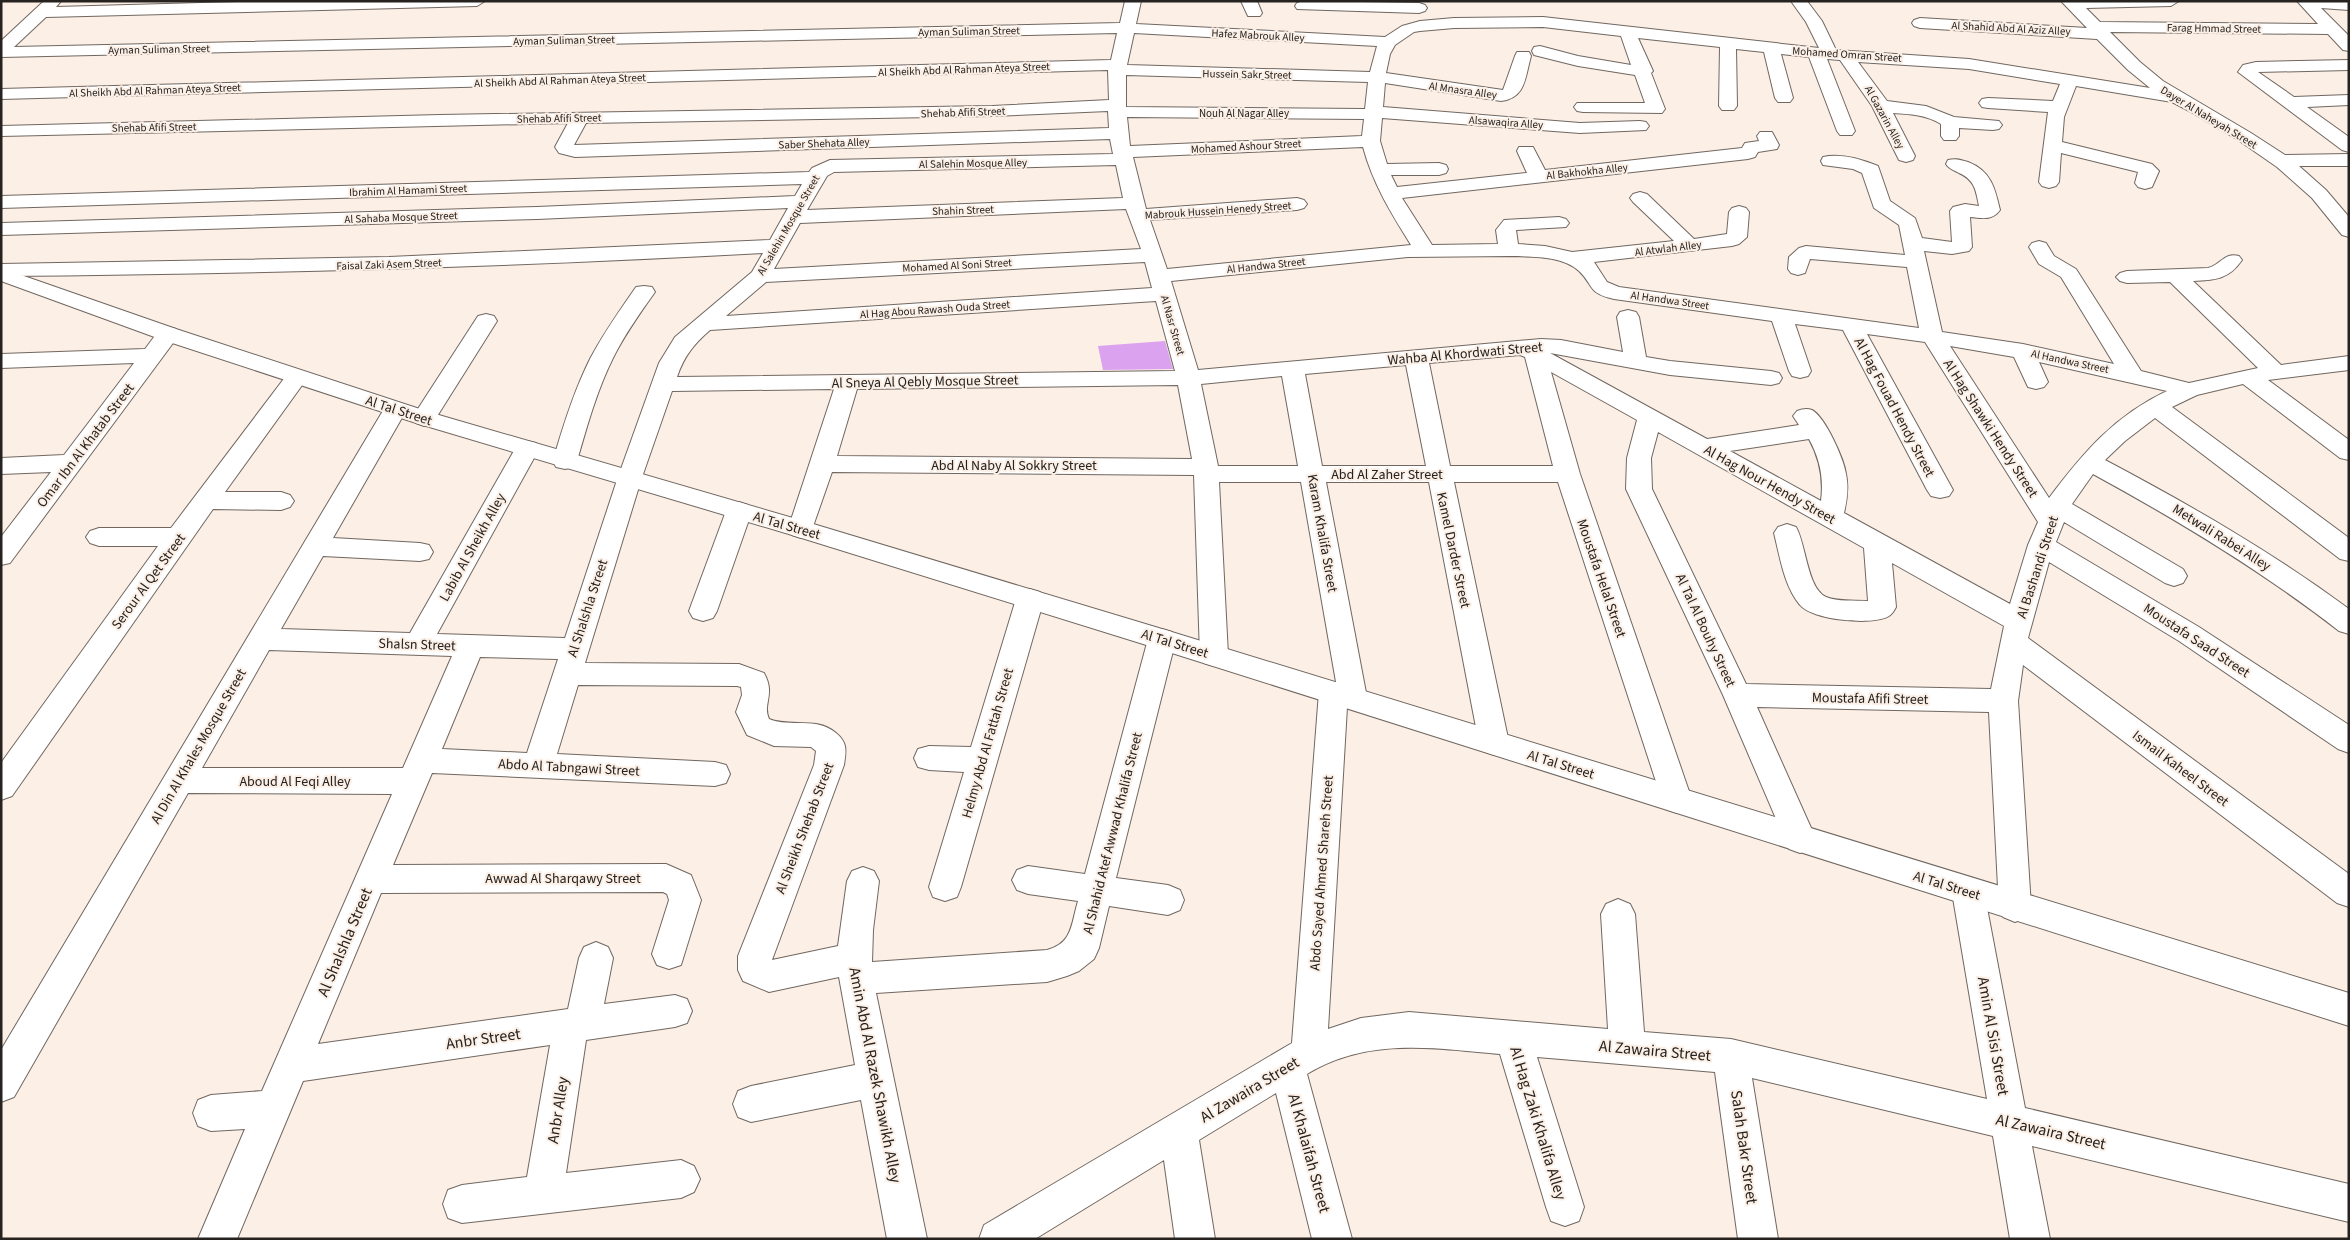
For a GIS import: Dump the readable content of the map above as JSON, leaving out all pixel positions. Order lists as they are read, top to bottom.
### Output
{
  "streets": {
    "street": [
      "Al Shahid Abd Al Aziz Alley",
      "Farag Hmmad Street",
      "Ayman Suliman Street",
      "Hafez Mabrouk Alley",
      "Mohamed Omran Street",
      "Al Sheikh Abd Al Rahman Ateya Street",
      "Hussein Sakr Street",
      "Al Mnasra Alley",
      "Shehab Afifi Street",
      "Nouh Al Nagar Alley",
      "Al Gazarin Alley",
      "Dayer Al Naheyah Street",
      "Alsawaqira Alley",
      "Saber Shehata Alley",
      "Mohamed Ashour Street",
      "Al Salehin Mosque Alley",
      "Al Bakhokha Alley",
      "Ibrahim Al Hamami Street",
      "Shahin Street",
      "Mabrouk Hussein Henedy Street",
      "Al Sahaba Mosque Street",
      "Al Salehin Mosque Street",
      "Al Atwlah Alley",
      "Faisal Zaki Asem Street",
      "Mohamed Al Soni Street",
      "Al Handwa Street",
      "Al Hag Abou Rawash Ouda Street",
      "Al Nasr Street",
      "Wahba Al Khordwati Street",
      "Al Sneya Al Qebly Mosque Street",
      "Al Hag Fouad Hendy Street",
      "Al Tal Street",
      "Al Hag Shawki Hendy Street",
      "Omar Ibn Al Khatab Street",
      "Abd Al Naby Al Sokkry Street",
      "Abd Al Zaher Street",
      "Al Hag Nour Hendy Street",
      "Karam Khalifa Street",
      "Metwali Rabei Alley",
      "Labib Al Sheikh Alley",
      "Kamel Darder Street",
      "Al Bashandi Street",
      "Moustafa Helal Street",
      "Serour Al Qet Street",
      "Al Shalshla Street",
      "Al Tal Al Bouhy Street",
      "Moustafa Saad Street",
      "Shalsn Street",
      "Moustafa Afifi Street",
      "Helmy Abd Al Fattah Street",
      "Al Din Al Khales Mosque Street",
      "Abdo Al Tabngawi Street",
      "Ismail Kaheel Street",
      "Aboud Al Feqi Alley",
      "Al Sheikh Shehab Street",
      "Al Shahid Atef Awwad Khalifa Street",
      "Abdo Sayed Ahmed Shareh Street",
      "Awwad Al Sharqawy Street",
      "Amin Al Sisi Street",
      "Anbr Street",
      "Al Zawaira Street",
      "Amin Abd Al Razek Shawikh Alley",
      "Anbr Alley",
      "Al Hag Zaki Khalifa Alley",
      "Salah Bakr Street",
      "Al Khalaifah Street"
    ]
  },
  "crossings": [
    ["Al Shahid Abd Al Aziz Alley", "Farag Hmmad Street"],
    ["Al Shahid Abd Al Aziz Alley", "Dayer Al Naheyah Street"],
    ["Farag Hmmad Street", "Dayer Al Naheyah Street"],
    ["Ayman Suliman Street", "Hafez Mabrouk Alley"],
    ["Ayman Suliman Street", "Al Nasr Street"],
    ["Hafez Mabrouk Alley", "Al Nasr Street"],
    ["Mohamed Omran Street", "Al Gazarin Alley"],
    ["Mohamed Omran Street", "Dayer Al Naheyah Street"],
    ["Al Sheikh Abd Al Rahman Ateya Street", "Hussein Sakr Street"],
    ["Al Sheikh Abd Al Rahman Ateya Street", "Al Nasr Street"],
    ["Hussein Sakr Street", "Al Mnasra Alley"],
    ["Hussein Sakr Street", "Al Nasr Street"],
    ["Shehab Afifi Street", "Nouh Al Nagar Alley"],
    ["Shehab Afifi Street", "Saber Shehata Alley"],
    ["Shehab Afifi Street", "Mohamed Ashour Street"],
    ["Shehab Afifi Street", "Al Salehin Mosque Alley"],
    ["Shehab Afifi Street", "Al Nasr Street"],
    ["Nouh Al Nagar Alley", "Alsawaqira Alley"],
    ["Nouh Al Nagar Alley", "Saber Shehata Alley"],
    ["Nouh Al Nagar Alley", "Mohamed Ashour Street"],
    ["Nouh Al Nagar Alley", "Al Salehin Mosque Alley"],
    ["Nouh Al Nagar Alley", "Al Nasr Street"],
    ["Saber Shehata Alley", "Mohamed Ashour Street"],
    ["Saber Shehata Alley", "Al Salehin Mosque Alley"],
    ["Saber Shehata Alley", "Al Nasr Street"],
    ["Mohamed Ashour Street", "Al Salehin Mosque Alley"],
    ["Mohamed Ashour Street", "Al Nasr Street"],
    ["Al Salehin Mosque Alley", "Ibrahim Al Hamami Street"],
    ["Al Salehin Mosque Alley", "Al Salehin Mosque Street"],
    ["Al Salehin Mosque Alley", "Al Nasr Street"],
    ["Ibrahim Al Hamami Street", "Al Salehin Mosque Street"],
    ["Shahin Street", "Mabrouk Hussein Henedy Street"],
    ["Shahin Street", "Al Sahaba Mosque Street"],
    ["Shahin Street", "Al Salehin Mosque Street"],
    ["Shahin Street", "Al Nasr Street"],
    ["Mabrouk Hussein Henedy Street", "Al Nasr Street"],
    ["Al Sahaba Mosque Street", "Al Salehin Mosque Street"],
    ["Al Salehin Mosque Street", "Faisal Zaki Asem Street"],
    ["Al Salehin Mosque Street", "Mohamed Al Soni Street"],
    ["Al Salehin Mosque Street", "Al Hag Abou Rawash Ouda Street"],
    ["Al Salehin Mosque Street", "Al Sneya Al Qebly Mosque Street"],
    ["Al Salehin Mosque Street", "Al Tal Street"],
    ["Al Salehin Mosque Street", "Al Shalshla Street"],
    ["Al Atwlah Alley", "Al Handwa Street"],
    ["Faisal Zaki Asem Street", "Al Tal Street"],
    ["Mohamed Al Soni Street", "Al Nasr Street"],
    ["Al Handwa Street", "Al Hag Abou Rawash Ouda Street"],
    ["Al Handwa Street", "Al Nasr Street"],
    ["Al Handwa Street", "Al Hag Fouad Hendy Street"],
    ["Al Handwa Street", "Al Hag Shawki Hendy Street"],
    ["Al Handwa Street", "Al Bashandi Street"],
    ["Al Hag Abou Rawash Ouda Street", "Al Nasr Street"],
    ["Al Nasr Street", "Wahba Al Khordwati Street"],
    ["Al Nasr Street", "Al Sneya Al Qebly Mosque Street"],
    ["Al Nasr Street", "Al Tal Street"],
    ["Al Nasr Street", "Abd Al Naby Al Sokkry Street"],
    ["Al Nasr Street", "Abd Al Zaher Street"],
    ["Wahba Al Khordwati Street", "Al Sneya Al Qebly Mosque Street"],
    ["Wahba Al Khordwati Street", "Al Hag Nour Hendy Street"],
    ["Wahba Al Khordwati Street", "Karam Khalifa Street"],
    ["Wahba Al Khordwati Street", "Kamel Darder Street"],
    ["Wahba Al Khordwati Street", "Moustafa Helal Street"],
    ["Al Tal Street", "Omar Ibn Al Khatab Street"],
    ["Al Tal Street", "Karam Khalifa Street"],
    ["Al Tal Street", "Labib Al Sheikh Alley"],
    ["Al Tal Street", "Kamel Darder Street"],
    ["Al Tal Street", "Al Bashandi Street"],
    ["Al Tal Street", "Moustafa Helal Street"],
    ["Al Tal Street", "Serour Al Qet Street"],
    ["Al Tal Street", "Al Shalshla Street"],
    ["Al Tal Street", "Al Tal Al Bouhy Street"],
    ["Al Tal Street", "Helmy Abd Al Fattah Street"],
    ["Al Tal Street", "Al Din Al Khales Mosque Street"],
    ["Al Tal Street", "Al Shahid Atef Awwad Khalifa Street"],
    ["Al Tal Street", "Abdo Sayed Ahmed Shareh Street"],
    ["Al Tal Street", "Amin Al Sisi Street"],
    ["Al Hag Shawki Hendy Street", "Al Bashandi Street"],
    ["Al Hag Shawki Hendy Street", "Moustafa Saad Street"],
    ["Abd Al Naby Al Sokkry Street", "Abd Al Zaher Street"],
    ["Abd Al Zaher Street", "Karam Khalifa Street"],
    ["Abd Al Zaher Street", "Kamel Darder Street"],
    ["Abd Al Zaher Street", "Moustafa Helal Street"],
    ["Al Hag Nour Hendy Street", "Al Bashandi Street"],
    ["Al Hag Nour Hendy Street", "Moustafa Helal Street"],
    ["Al Hag Nour Hendy Street", "Al Tal Al Bouhy Street"],
    ["Al Hag Nour Hendy Street", "Ismail Kaheel Street"],
    ["Karam Khalifa Street", "Abdo Sayed Ahmed Shareh Street"],
    ["Metwali Rabei Alley", "Al Bashandi Street"],
    ["Labib Al Sheikh Alley", "Shalsn Street"],
    ["Al Bashandi Street", "Moustafa Saad Street"],
    ["Al Bashandi Street", "Moustafa Afifi Street"],
    ["Al Bashandi Street", "Ismail Kaheel Street"],
    ["Al Shalshla Street", "Shalsn Street"],
    ["Al Shalshla Street", "Abdo Al Tabngawi Street"],
    ["Al Shalshla Street", "Aboud Al Feqi Alley"],
    ["Al Shalshla Street", "Al Sheikh Shehab Street"],
    ["Al Shalshla Street", "Awwad Al Sharqawy Street"],
    ["Al Shalshla Street", "Anbr Street"],
    ["Al Tal Al Bouhy Street", "Moustafa Afifi Street"],
    ["Shalsn Street", "Al Din Al Khales Mosque Street"],
    ["Shalsn Street", "Al Sheikh Shehab Street"],
    ["Al Din Al Khales Mosque Street", "Aboud Al Feqi Alley"],
    ["Abdo Al Tabngawi Street", "Aboud Al Feqi Alley"],
    ["Al Sheikh Shehab Street", "Al Shahid Atef Awwad Khalifa Street"],
    ["Al Sheikh Shehab Street", "Amin Abd Al Razek Shawikh Alley"],
    ["Al Shahid Atef Awwad Khalifa Street", "Amin Abd Al Razek Shawikh Alley"],
    ["Abdo Sayed Ahmed Shareh Street", "Al Zawaira Street"],
    ["Abdo Sayed Ahmed Shareh Street", "Al Khalaifah Street"],
    ["Amin Al Sisi Street", "Al Zawaira Street"],
    ["Anbr Street", "Anbr Alley"],
    ["Al Zawaira Street", "Al Hag Zaki Khalifa Alley"],
    ["Al Zawaira Street", "Salah Bakr Street"],
    ["Al Zawaira Street", "Al Khalaifah Street"]
  ]
}
